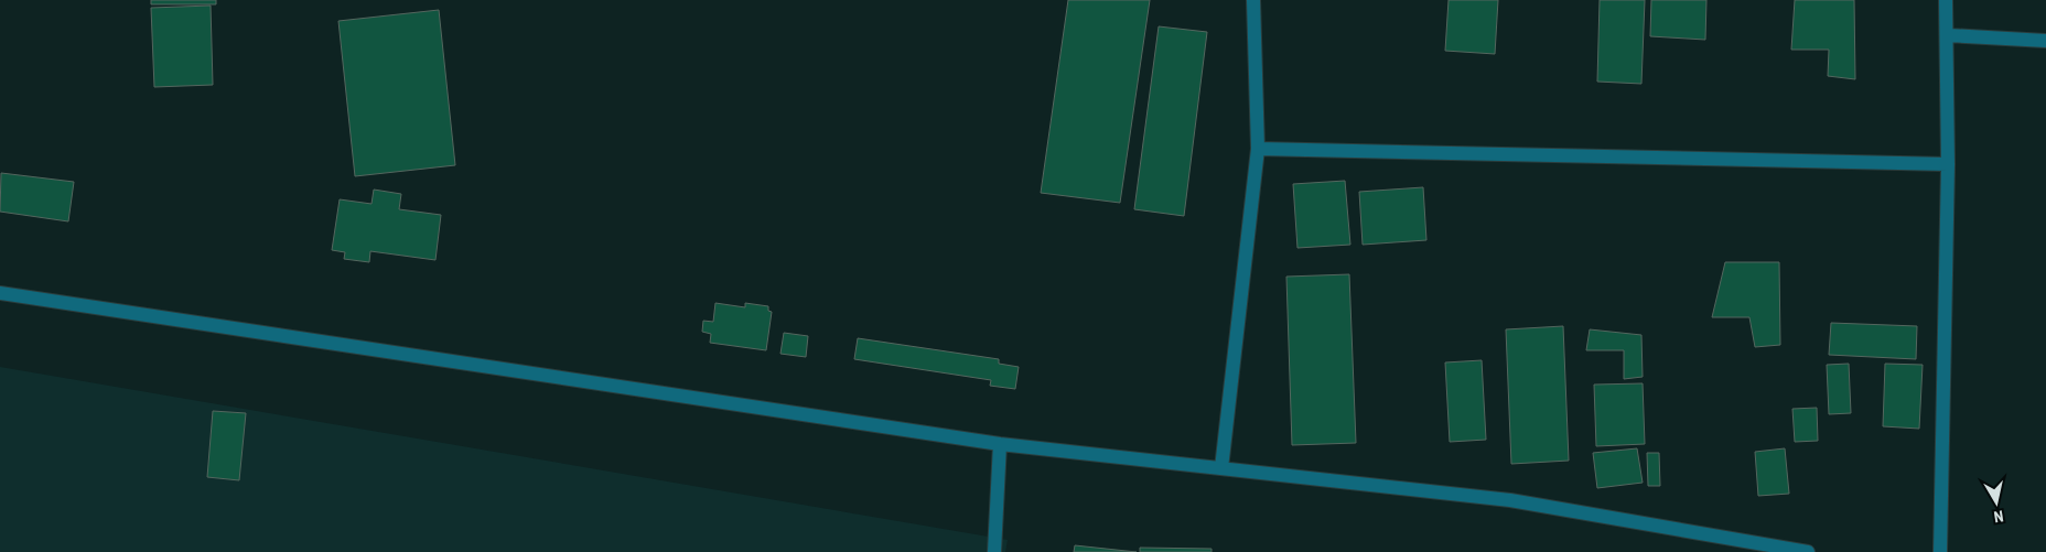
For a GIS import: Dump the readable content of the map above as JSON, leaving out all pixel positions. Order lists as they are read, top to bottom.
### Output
{
  "north": "bottom"
}
